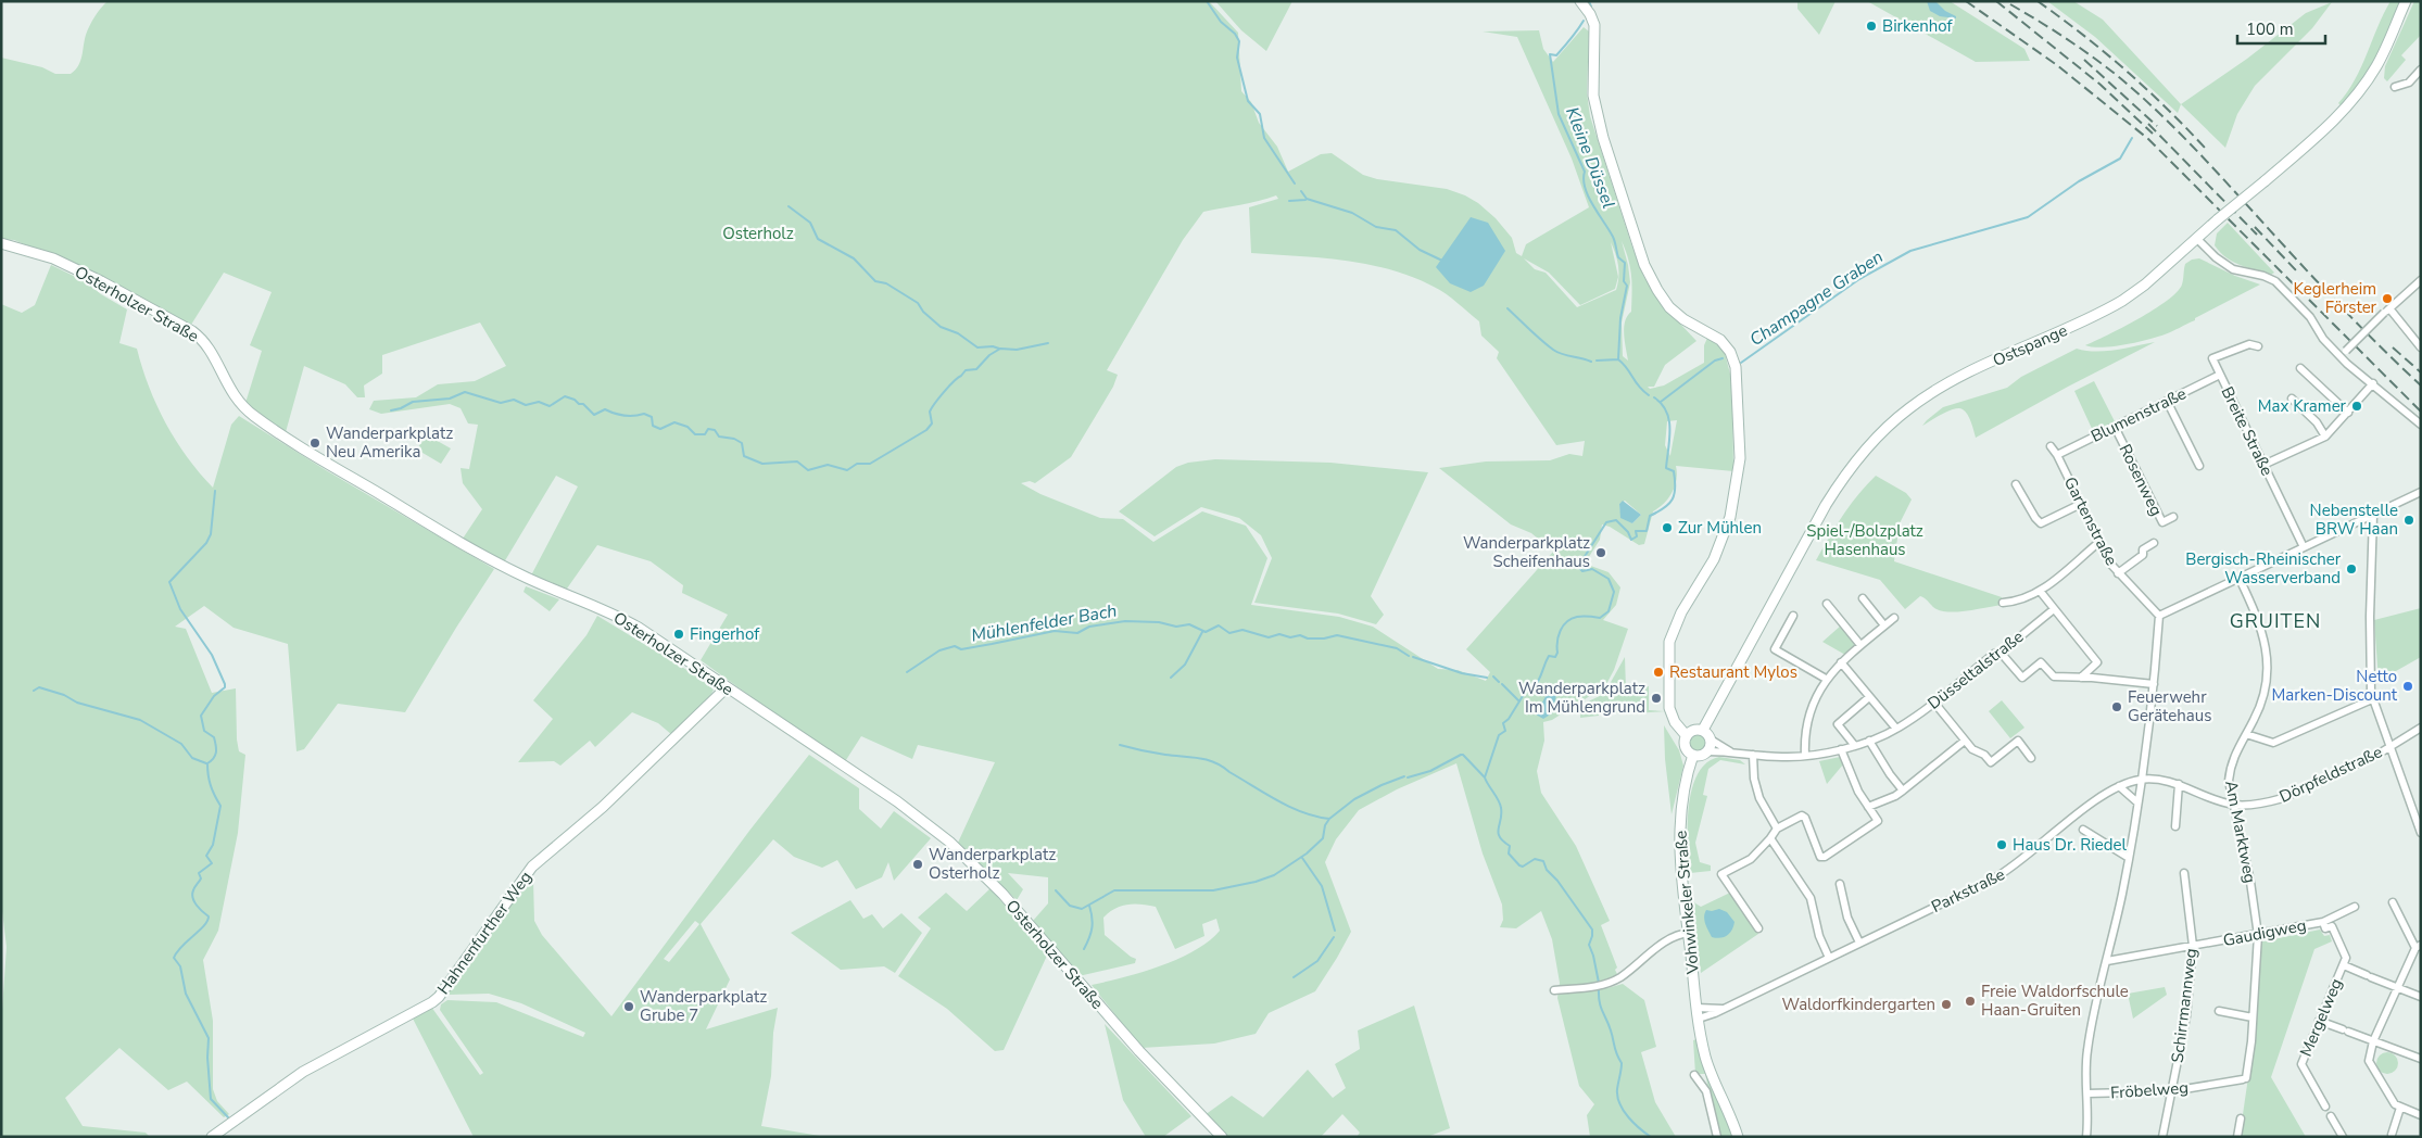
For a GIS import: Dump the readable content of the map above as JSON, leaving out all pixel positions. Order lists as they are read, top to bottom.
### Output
{
  "streets": {
    "main road": [
      "Osterholzer Straße",
      "Ostspange",
      "Vohwinkeler Straße",
      "Hahnenfurther Weg"
    ],
    "street": [
      "Blumenstraße",
      "Breite Straße",
      "Rosenweg",
      "Gartenstraße",
      "Düsseltalstraße",
      "Dörpfeldstraße",
      "Am Marktweg",
      "Parkstraße",
      "Gaudigweg",
      "Schirrmannweg",
      "Mergelweg",
      "Fröbelweg"
    ]
  },
  "crossings": [
    ["Osterholzer Straße", "Hahnenfurther Weg"],
    ["Ostspange", "Düsseltalstraße"],
    ["Ostspange", "Vohwinkeler Straße"],
    ["Blumenstraße", "Breite Straße"],
    ["Blumenstraße", "Rosenweg"],
    ["Blumenstraße", "Gartenstraße"],
    ["Düsseltalstraße", "Vohwinkeler Straße"],
    ["Dörpfeldstraße", "Am Marktweg"],
    ["Dörpfeldstraße", "Parkstraße"],
    ["Am Marktweg", "Gaudigweg"],
    ["Am Marktweg", "Fröbelweg"],
    ["Parkstraße", "Vohwinkeler Straße"],
    ["Gaudigweg", "Schirrmannweg"],
    ["Gaudigweg", "Mergelweg"],
    ["Gaudigweg", "Fröbelweg"],
    ["Schirrmannweg", "Fröbelweg"]
  ],
  "districts": ["GRUITEN"],
  "water": ["Kleine Düssel", "Champagne Graben", "Mühlenfelder Bach"],
  "parks": ["Osterholz", "Spiel-/Bolzplatz Hasenhaus"],
  "places": [
    "Birkenhof",
    "Keglerheim Förster",
    "Max Kramer",
    "Wanderparkplatz Neu Amerika",
    "Nebenstelle BRW Haan",
    "Zur Mühlen",
    "Wanderparkplatz Scheifenhaus",
    "Bergisch-Rheinischer Wasserverband",
    "Fingerhof",
    "Restaurant Mylos",
    "Netto Marken-Discount",
    "Wanderparkplatz Im Mühlengrund",
    "Feuerwehr Gerätehaus",
    "Haus Dr. Riedel",
    "Wanderparkplatz Osterholz",
    "Freie Waldorfschule Haan-Gruiten",
    "Waldorfkindergarten",
    "Wanderparkplatz Grube 7"
  ],
  "scale_bar": "100 m"
}
